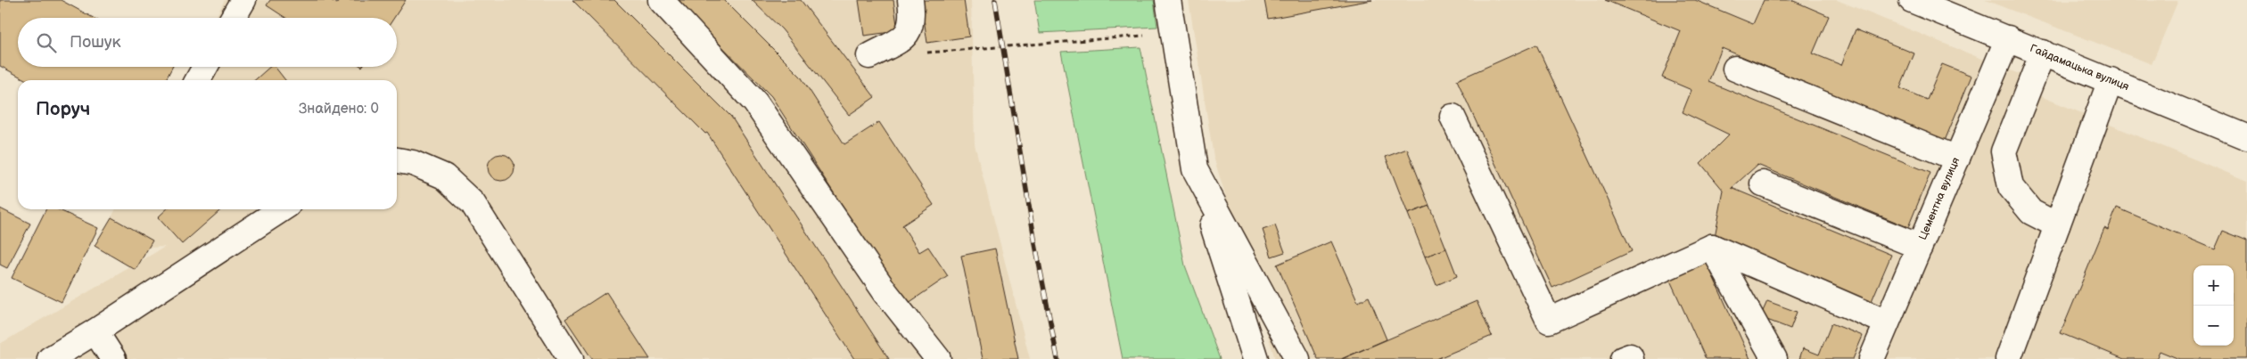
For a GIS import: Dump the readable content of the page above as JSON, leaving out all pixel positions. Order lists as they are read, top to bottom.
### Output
{
  "streets": {
    "street": ["Гайдамацька вулиця", "Цементна вулиця"]
  },
  "crossings": [
    ["Гайдамацька вулиця", "Цементна вулиця"]
  ],
  "page": {
    "search": "Пошук",
    "heading": ["Поруч", "Знайдено: 0"],
    "map_buttons": ["+", "−"]
  }
}
